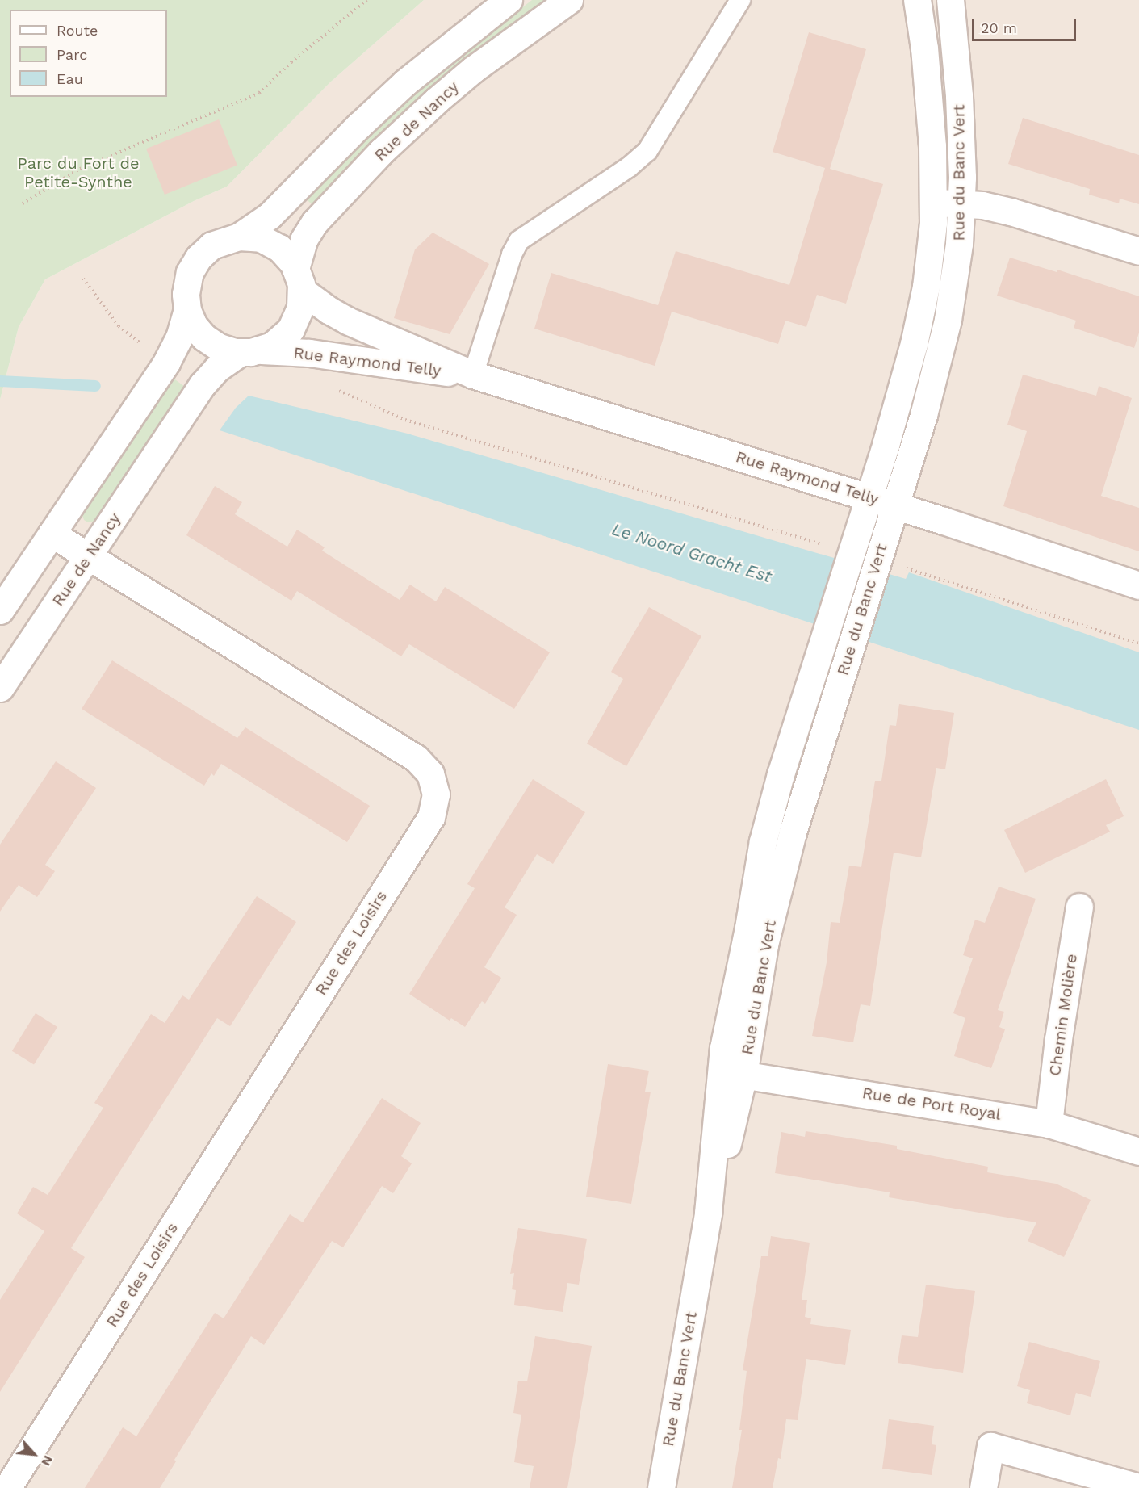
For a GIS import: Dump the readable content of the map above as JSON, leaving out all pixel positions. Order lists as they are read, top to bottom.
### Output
{
  "streets": {
    "street": [
      "Rue de Nancy",
      "Rue du Banc Vert",
      "Rue Raymond Telly",
      "Rue des Loisirs",
      "Chemin Molière",
      "Rue de Port Royal"
    ]
  },
  "crossings": [
    ["Rue de Nancy", "Rue Raymond Telly"],
    ["Rue de Nancy", "Rue des Loisirs"],
    ["Rue du Banc Vert", "Rue Raymond Telly"],
    ["Rue du Banc Vert", "Rue de Port Royal"],
    ["Chemin Molière", "Rue de Port Royal"]
  ],
  "water": ["Le Noord Gracht Est"],
  "parks": ["Parc du Fort de Petite-Synthe"],
  "legend": ["Route", "Parc", "Eau"],
  "scale_bar": "20 m",
  "north": "bottom right"
}
